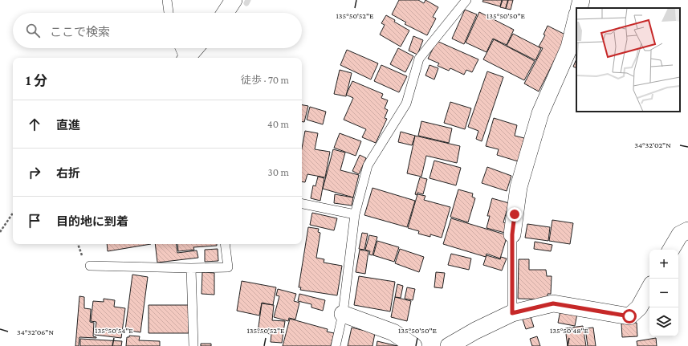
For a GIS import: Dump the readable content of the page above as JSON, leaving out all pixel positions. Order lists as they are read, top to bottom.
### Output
{
  "page": {
    "search": "ここで検索",
    "heading": ["1 分", "徒歩 · 70 m"],
    "list": [
      ["直進", "40 m"],
      ["右折", "30 m"],
      "目的地に到着"
    ],
    "map_buttons": ["+", "−"]
  },
  "coordinates": [
    "135°50'52\"E",
    "135°50'50\"E",
    "34°32'02\"N",
    "135°50'54\"E",
    "135°50'48\"E",
    "34°32'06\"N"
  ]
}
